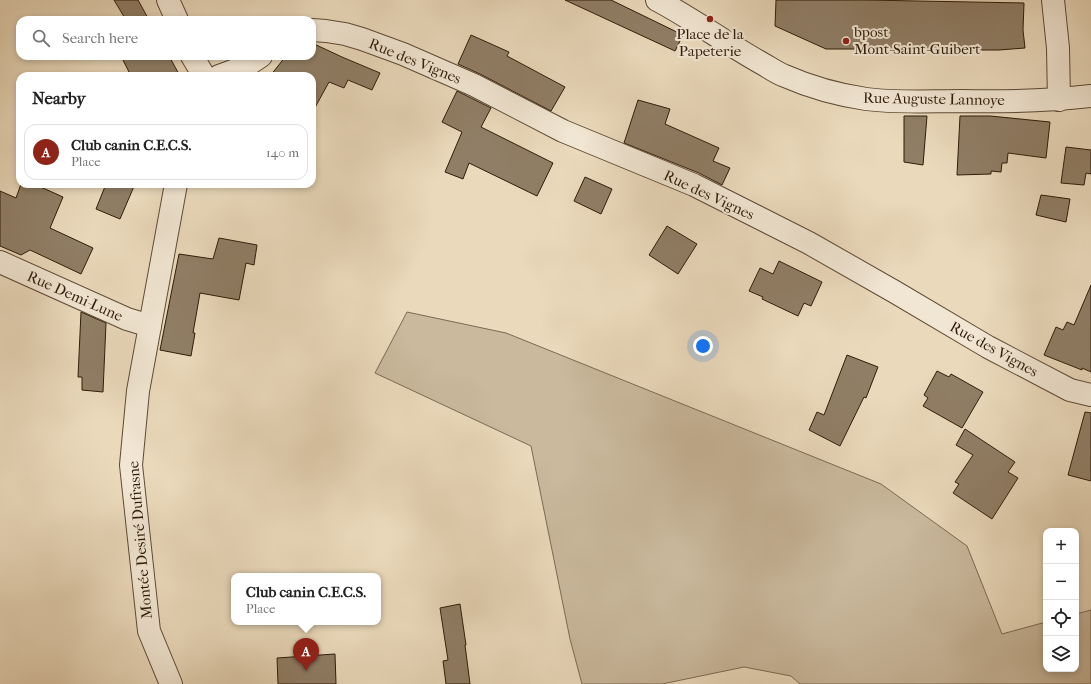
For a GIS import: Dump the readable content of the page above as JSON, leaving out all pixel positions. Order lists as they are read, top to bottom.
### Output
{
  "streets": {
    "street": [
      "Rue des Vignes",
      "Rue Auguste Lannoye",
      "Rue Demi-Lune",
      "Montée Desiré Dufrasne"
    ]
  },
  "crossings": [
    ["Rue Demi-Lune", "Montée Desiré Dufrasne"]
  ],
  "places": ["Place de la Papeterie", "bpost Mont-Saint-Guibert"],
  "page": {
    "search": "Search here",
    "heading": "Nearby",
    "list": [
      {
        "mark": "A",
        "name": "Club canin C.E.C.S.",
        "note": "Place",
        "value": "140 m"
      }
    ],
    "map_buttons": ["+", "−"],
    "popup": ["Club canin C.E.C.S.", "Place"],
    "pins": "A"
  }
}
